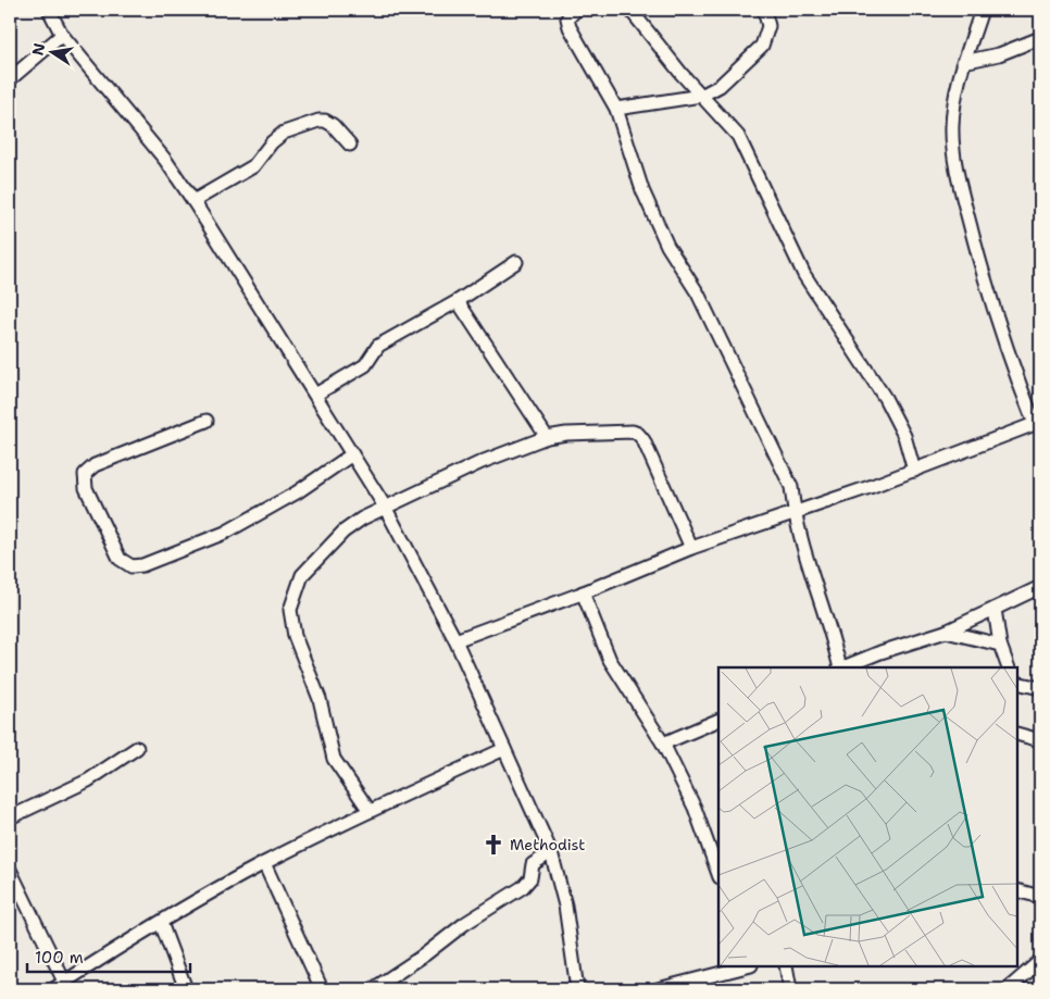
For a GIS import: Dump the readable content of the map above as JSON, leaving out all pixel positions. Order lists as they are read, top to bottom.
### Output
{
  "places": {
    "church": ["Methodist"]
  },
  "scale_bar": "100 m",
  "north": "left"
}
